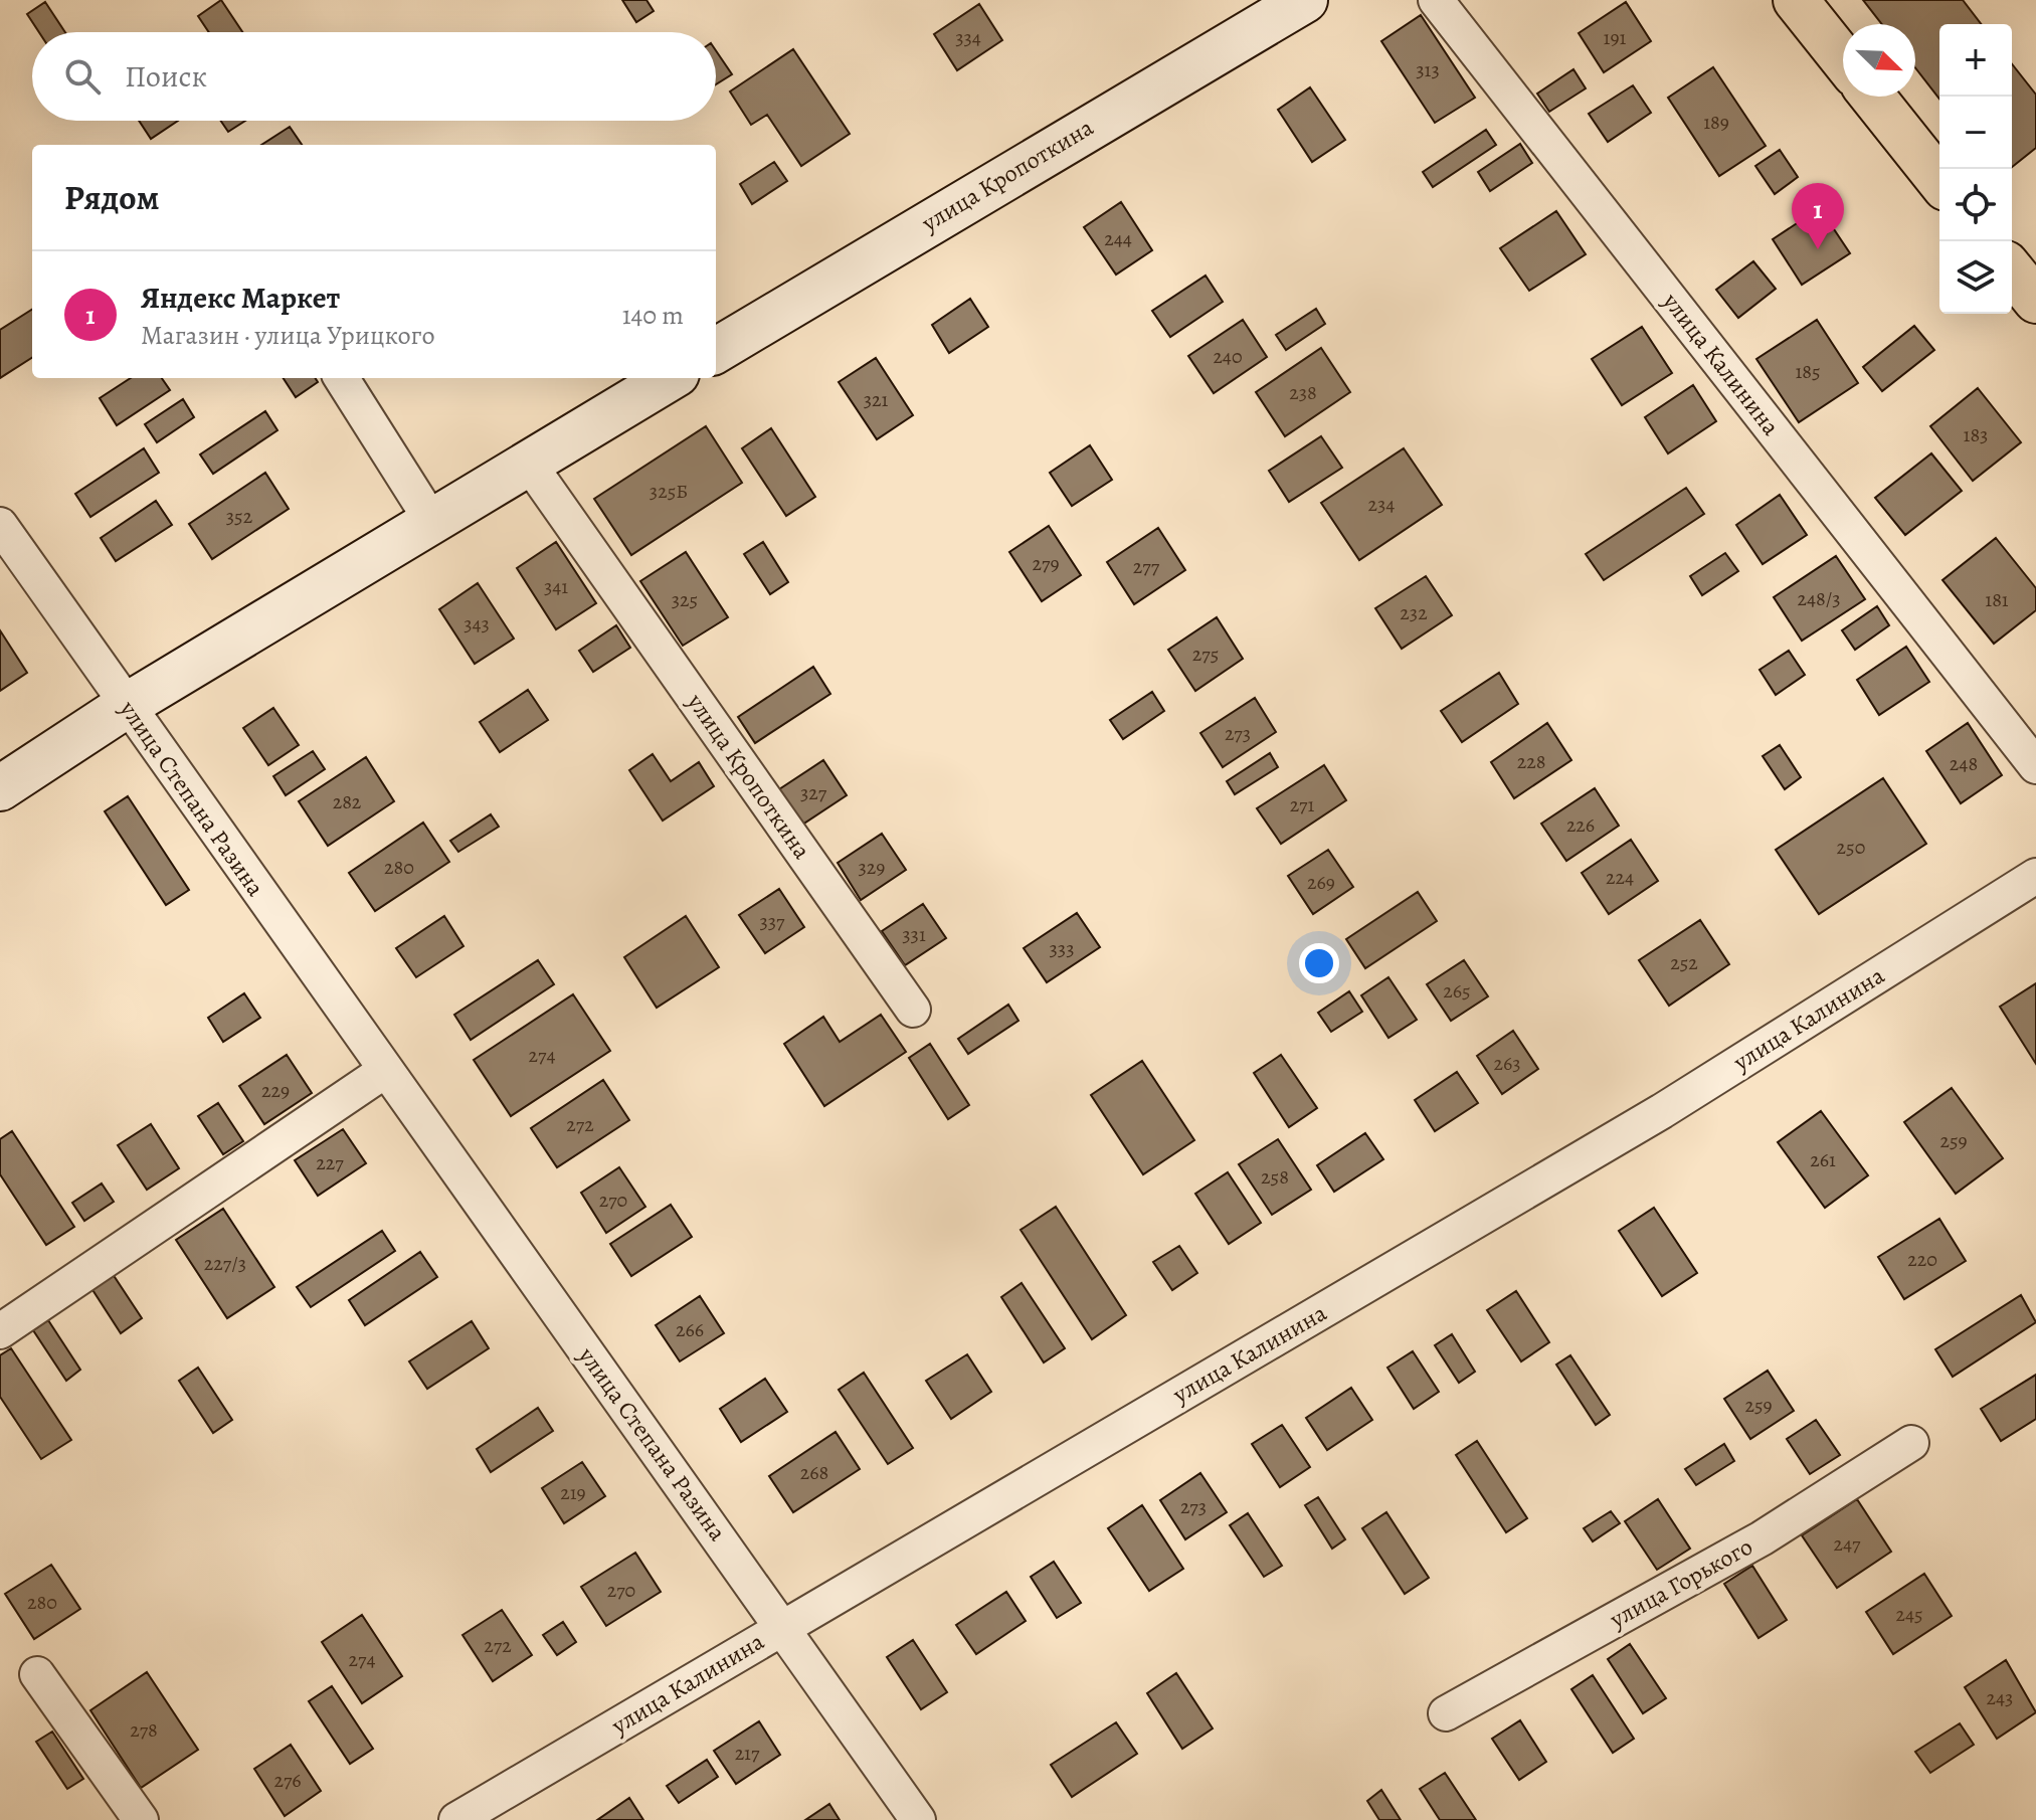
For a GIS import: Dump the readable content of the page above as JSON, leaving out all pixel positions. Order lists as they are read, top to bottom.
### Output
{
  "streets": {
    "main road": ["улица Кропоткина"],
    "street": ["улица Калинина", "улица Степана Разина", "улица Горького"]
  },
  "crossings": [
    ["улица Калинина", "улица Степана Разина"]
  ],
  "house_numbers": [
    "334",
    "191",
    "313",
    "189",
    "244",
    "240",
    "185",
    "238",
    "321",
    "183",
    "325Б",
    "234",
    "352",
    "279",
    "277",
    "341",
    "248/3",
    "325",
    "181",
    "232",
    "343",
    "275",
    "273",
    "228",
    "248",
    "327",
    "282",
    "271",
    "226",
    "250",
    "280",
    "329",
    "224",
    "269",
    "337",
    "331",
    "333",
    "252",
    "265",
    "274",
    "263",
    "229",
    "272",
    "259",
    "261",
    "227",
    "258",
    "270",
    "220",
    "227/3",
    "266",
    "259",
    "268",
    "219",
    "273",
    "247",
    "270",
    "280",
    "245",
    "272",
    "274",
    "243",
    "278",
    "217",
    "276"
  ],
  "north": "bottom right",
  "page": {
    "map_buttons": ["+", "−"],
    "search": "Поиск",
    "heading": "Рядом",
    "pins": "1",
    "list": [
      {
        "mark": "1",
        "name": "Яндекс Маркет",
        "note": "Магазин · улица Урицкого",
        "value": "140 m"
      }
    ]
  }
}
